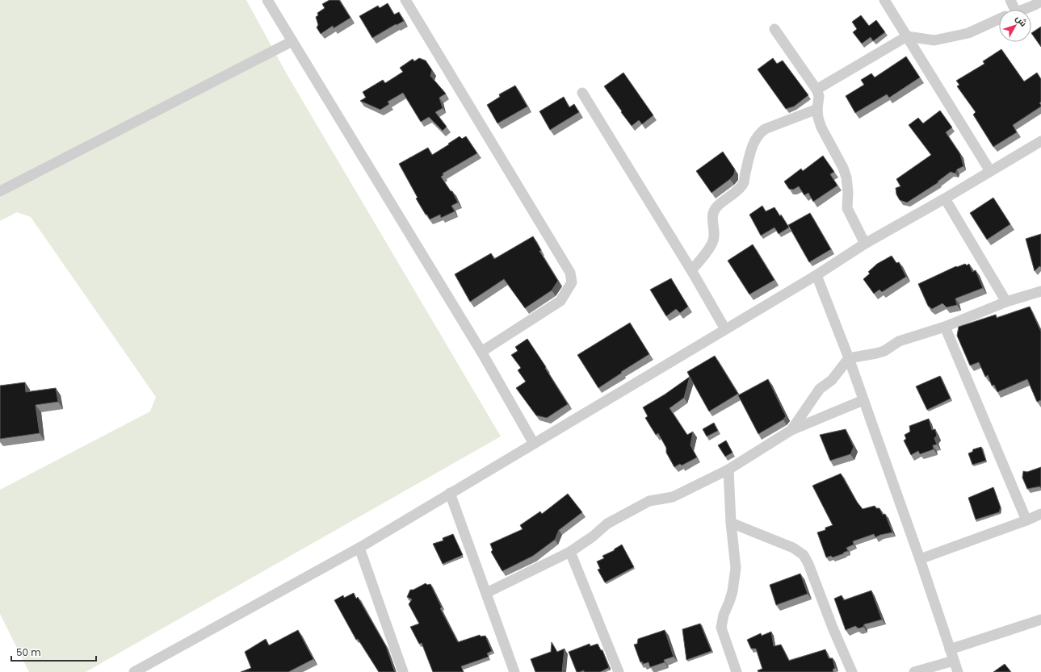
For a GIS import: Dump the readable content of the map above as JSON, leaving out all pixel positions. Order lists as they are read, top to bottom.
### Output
{
  "scale_bar": "50 m",
  "north": "top right"
}
